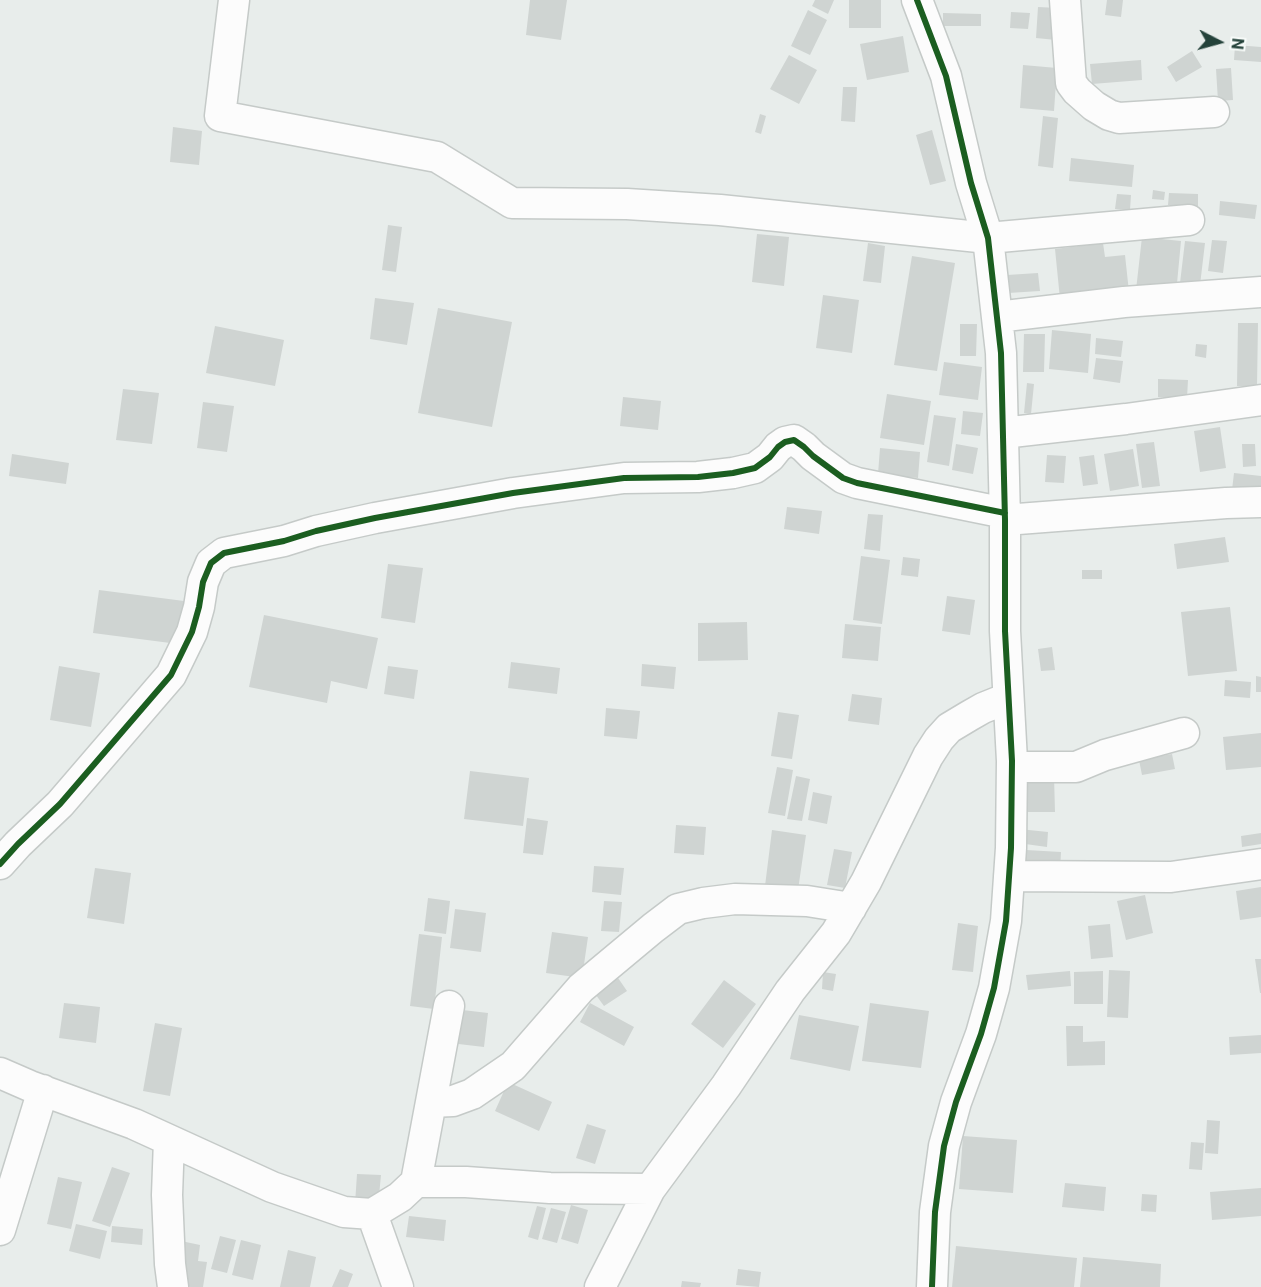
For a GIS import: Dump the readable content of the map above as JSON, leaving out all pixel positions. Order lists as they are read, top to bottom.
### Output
{
  "north": "right"
}
